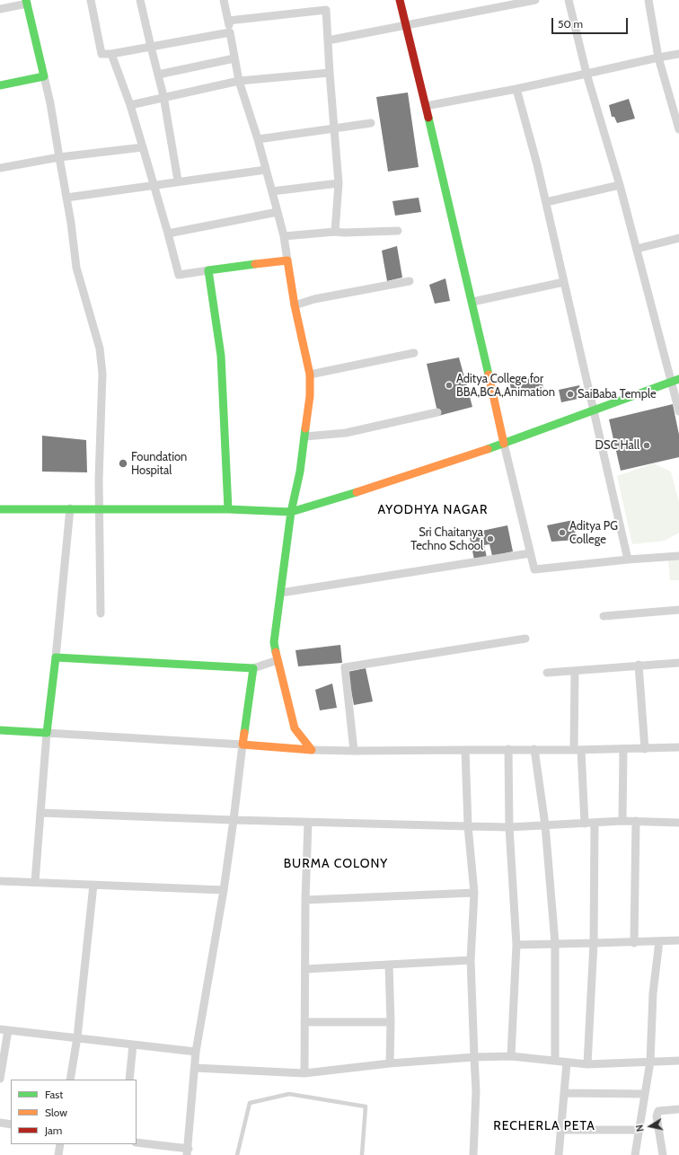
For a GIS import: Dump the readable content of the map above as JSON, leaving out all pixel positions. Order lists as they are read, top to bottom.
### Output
{
  "districts": ["AYODHYA NAGAR", "BURMA COLONY", "RECHERLA PETA"],
  "places": [
    "Aditya College for BBA,BCA,Animation",
    "SaiBaba Temple",
    "DSC Hall",
    "Foundation Hospital",
    "Aditya PG College",
    "Sri Chaitanya Techno School"
  ],
  "legend": ["Fast", "Slow", "Jam"],
  "scale_bar": "50 m",
  "north": "left"
}
